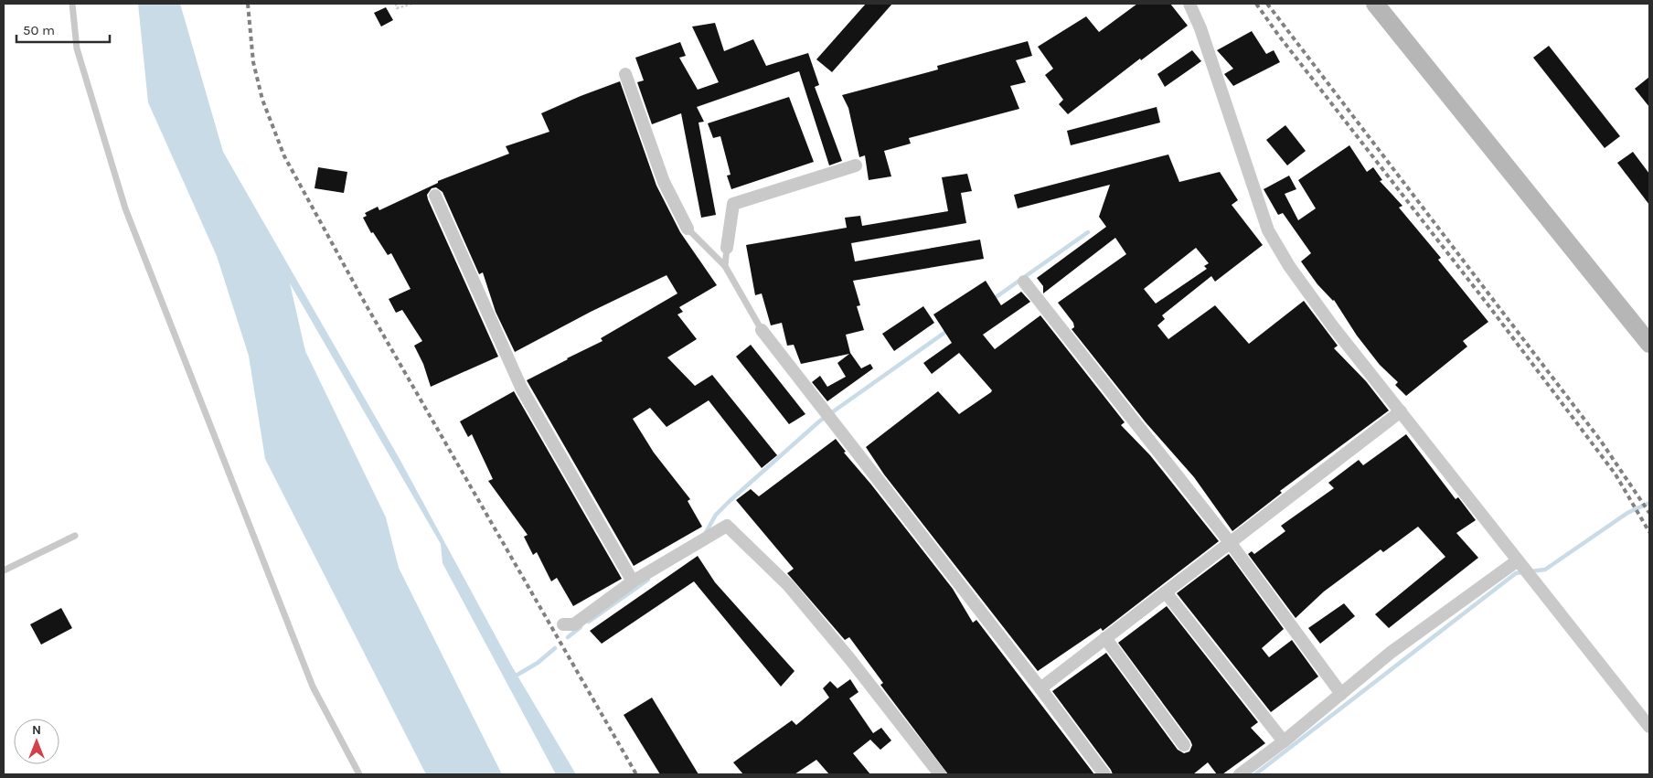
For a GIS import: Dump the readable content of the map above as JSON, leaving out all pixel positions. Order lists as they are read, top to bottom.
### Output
{
  "scale_bar": "50 m",
  "north": "top"
}
